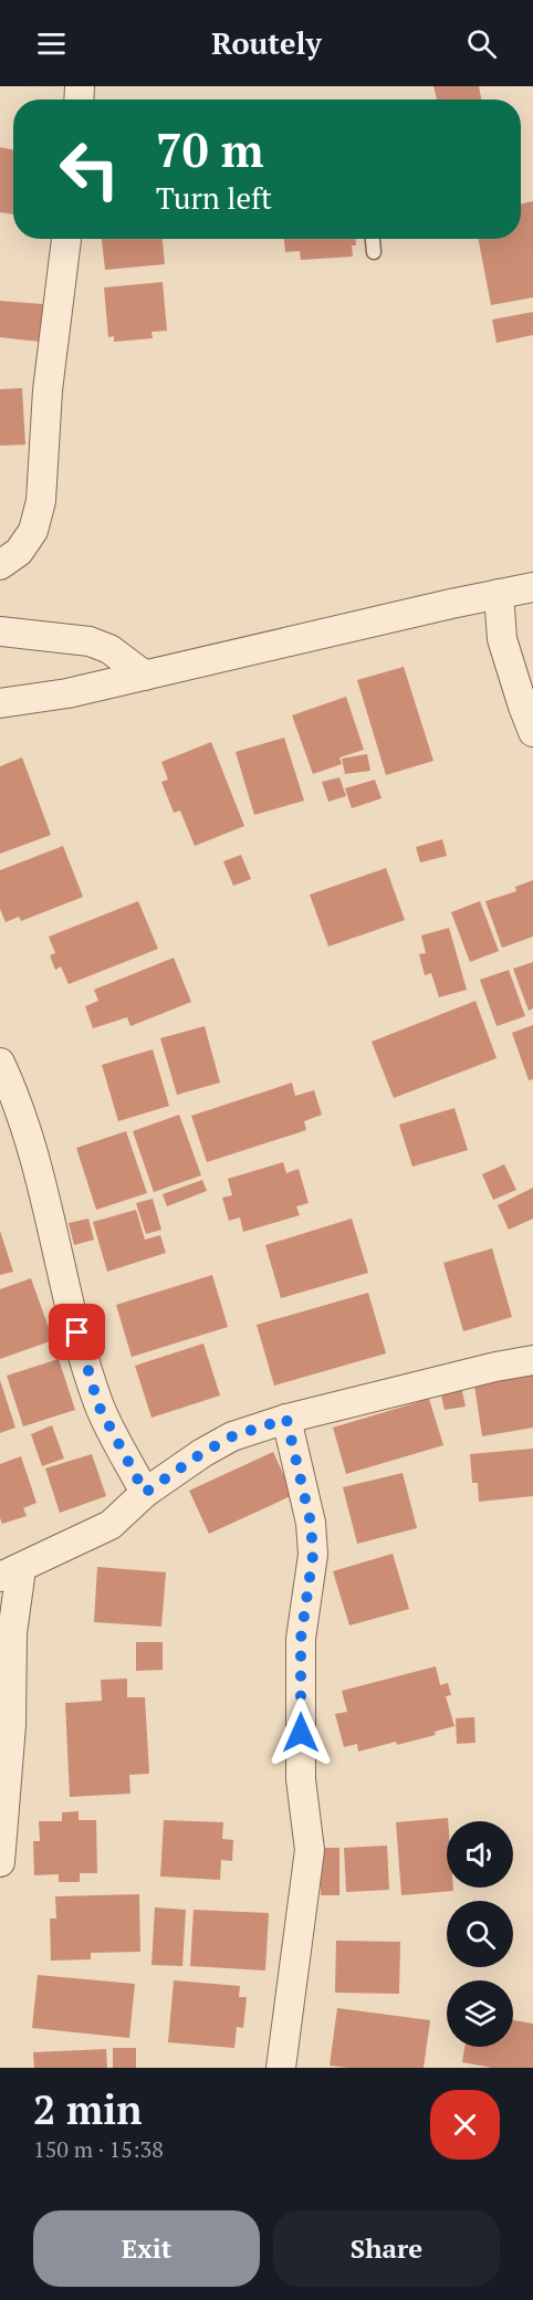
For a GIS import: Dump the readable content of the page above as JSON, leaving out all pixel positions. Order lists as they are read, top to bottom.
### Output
{
  "page": {
    "header": "Routely",
    "turn": ["70 m", "Turn left"],
    "heading": ["2 min", "150 m · 15:38"],
    "buttons": ["Exit", "Share"]
  }
}
